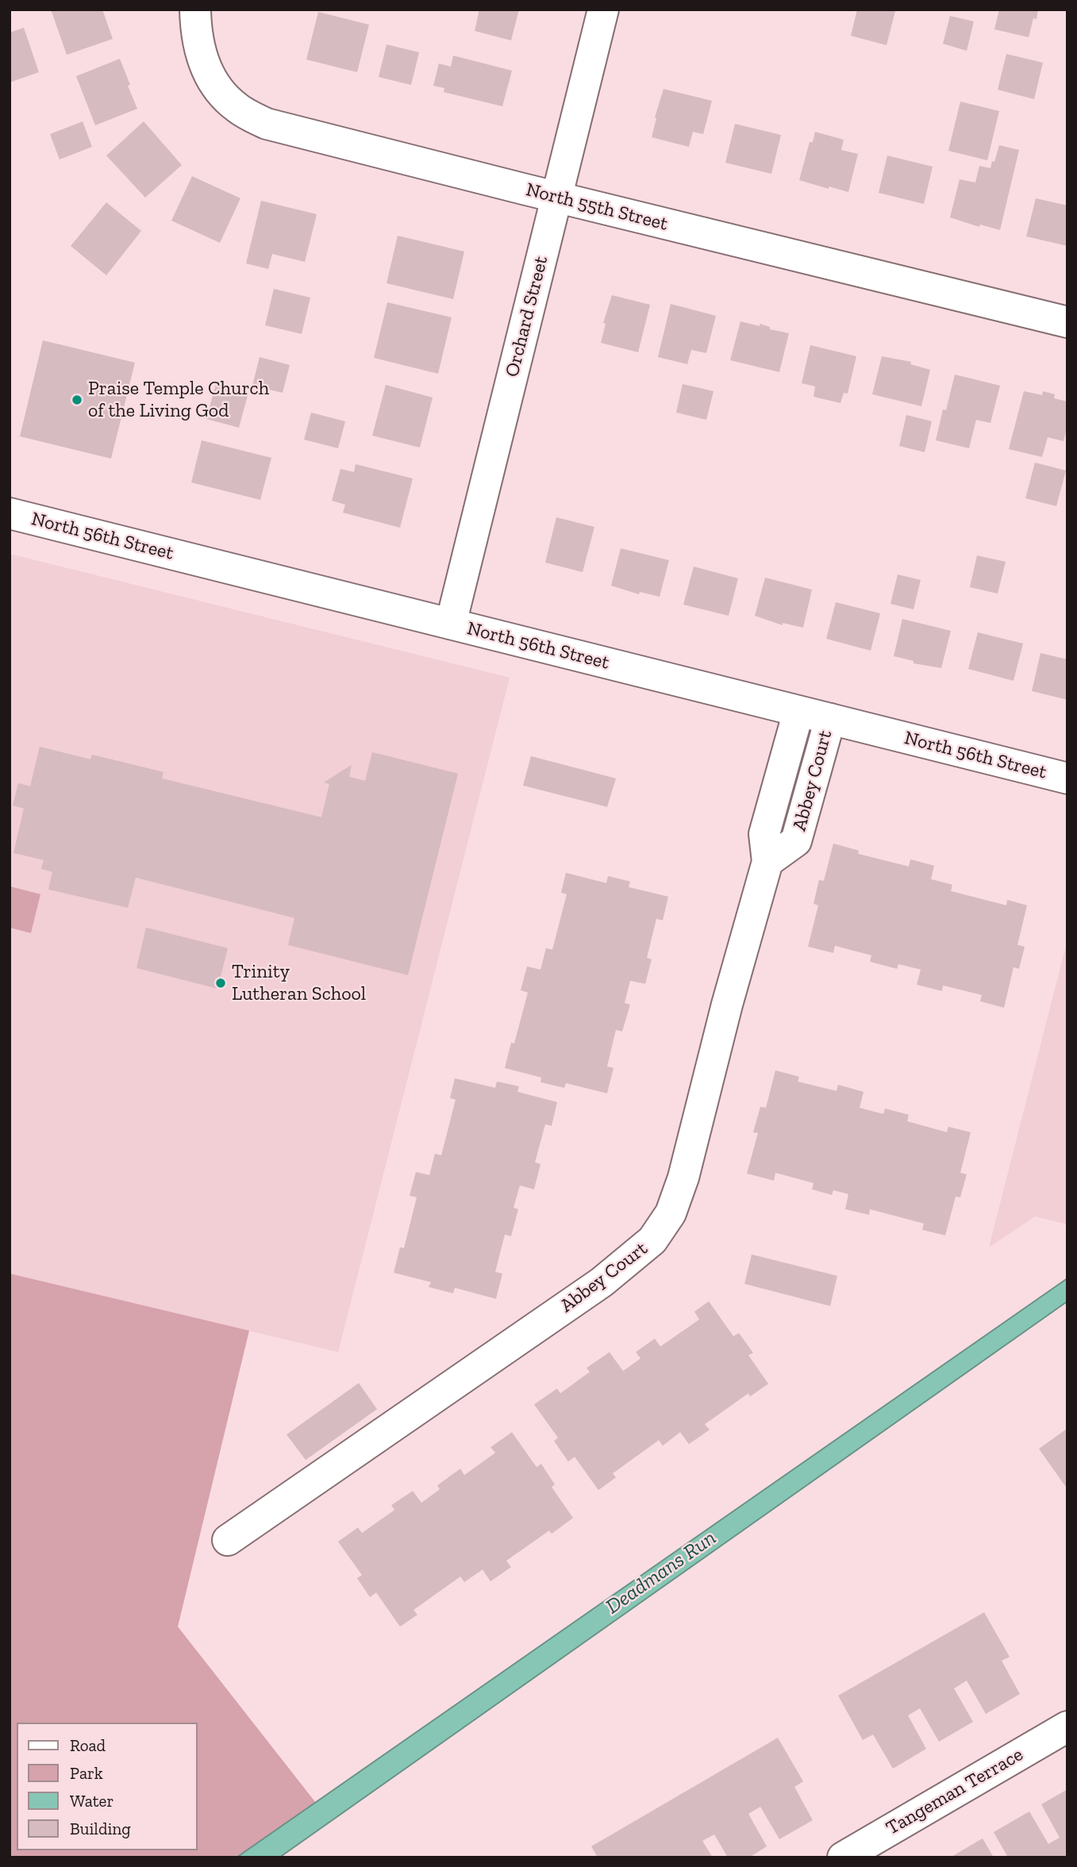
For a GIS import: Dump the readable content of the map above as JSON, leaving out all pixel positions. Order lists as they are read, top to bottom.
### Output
{
  "streets": {
    "street": [
      "North 55th Street",
      "Orchard Street",
      "North 56th Street",
      "Abbey Court",
      "Tangeman Terrace"
    ]
  },
  "crossings": [
    ["North 55th Street", "Orchard Street"],
    ["Orchard Street", "North 56th Street"],
    ["North 56th Street", "Abbey Court"]
  ],
  "water": ["Deadmans Run"],
  "places": ["Praise Temple Church of the Living God", "Trinity Lutheran School"],
  "legend": [
    "Road",
    "Park",
    "Water",
    "Building"
  ]
}
